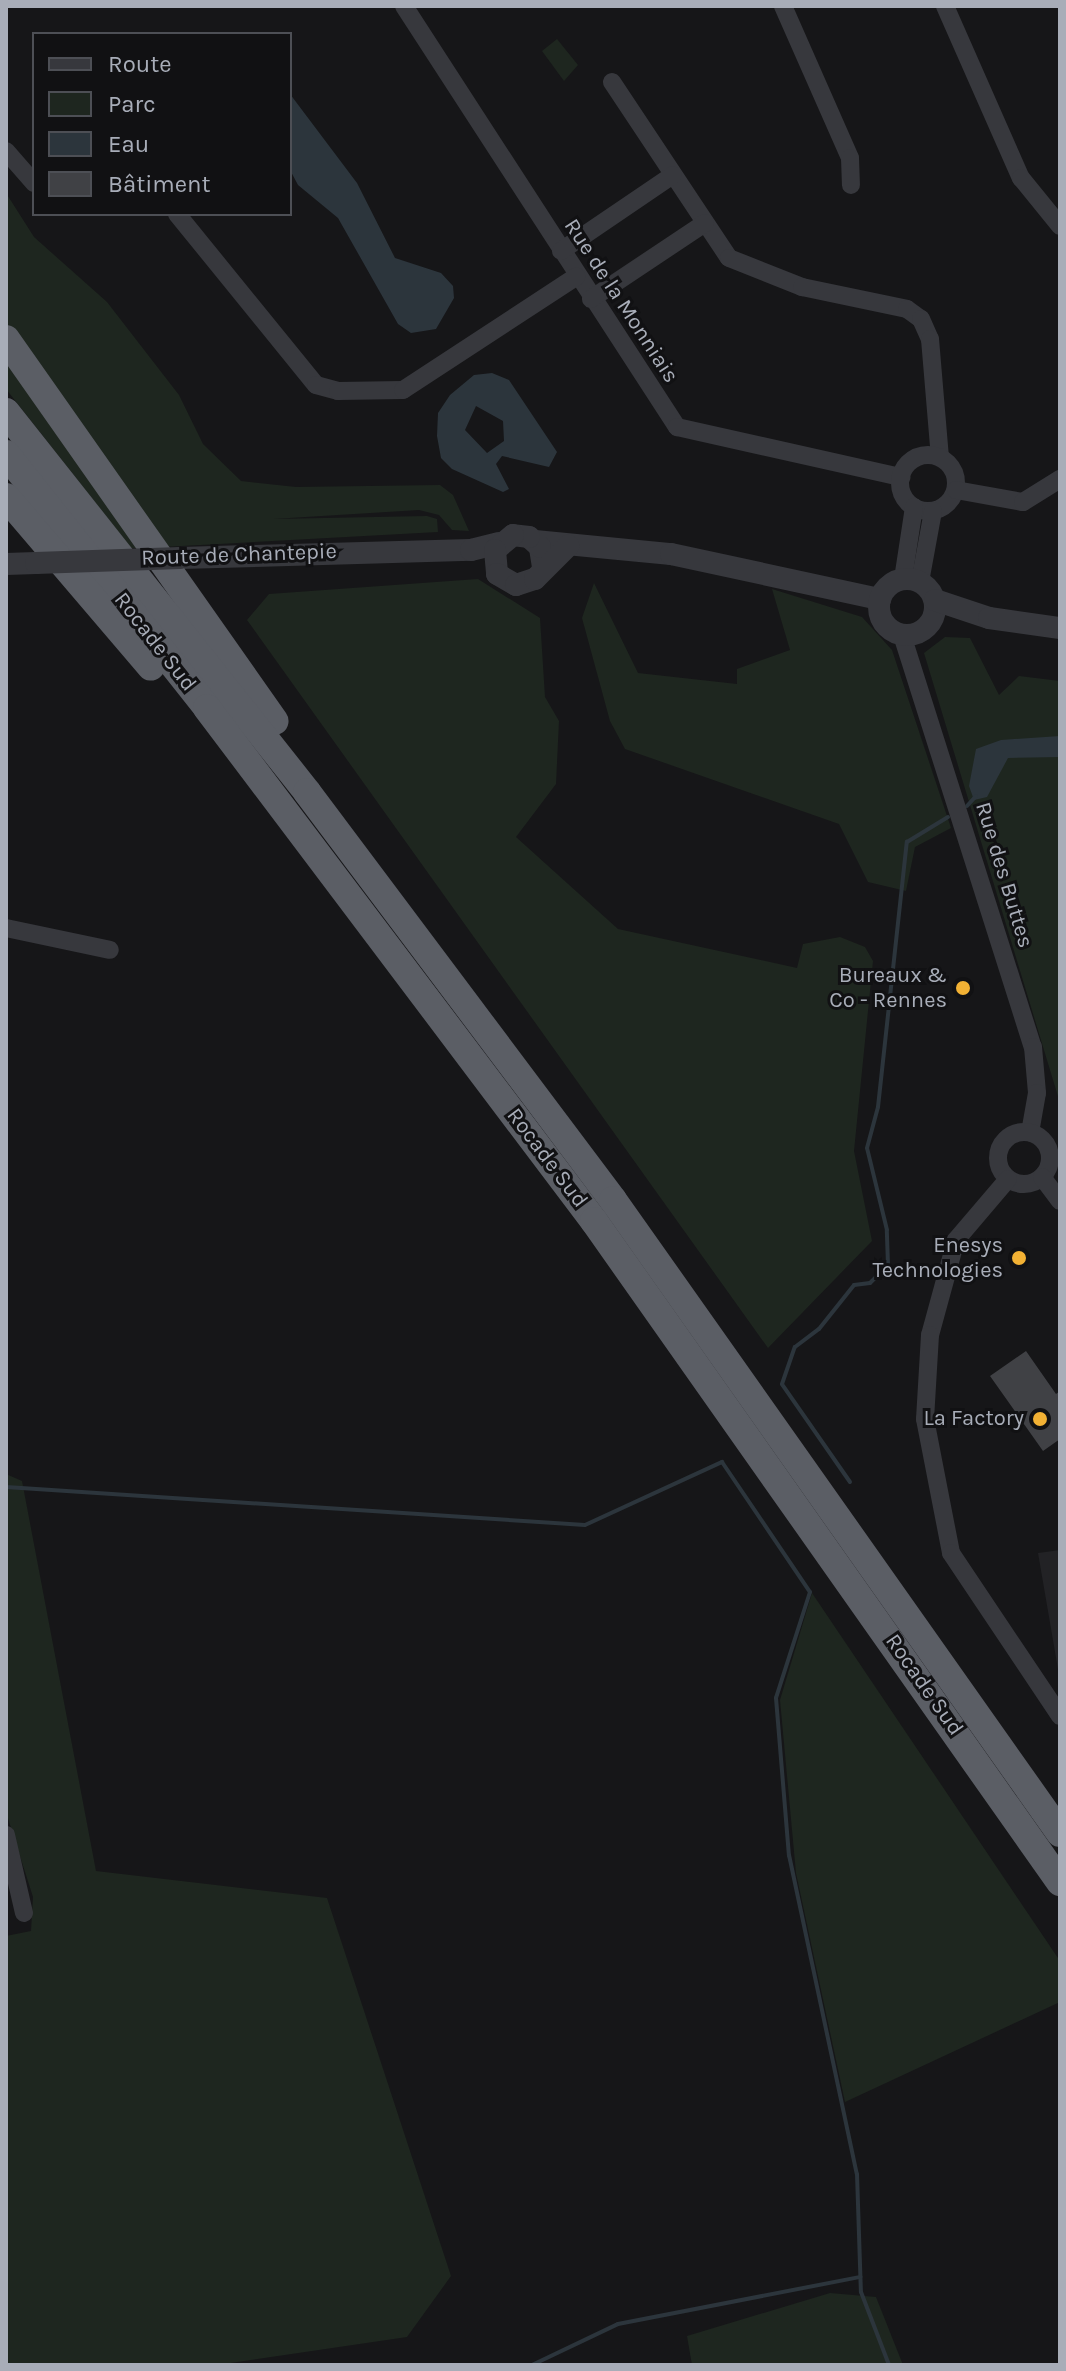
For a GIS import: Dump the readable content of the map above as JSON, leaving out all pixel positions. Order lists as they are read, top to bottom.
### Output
{
  "streets": {
    "highway": ["Rocade Sud"],
    "street": ["Rue de la Monniais", "Route de Chantepie", "Rue des Buttes"]
  },
  "places": ["Bureaux & Co - Rennes", "Enesys Technologies", "La Factory"],
  "legend": [
    "Route",
    "Parc",
    "Eau",
    "Bâtiment"
  ]
}
